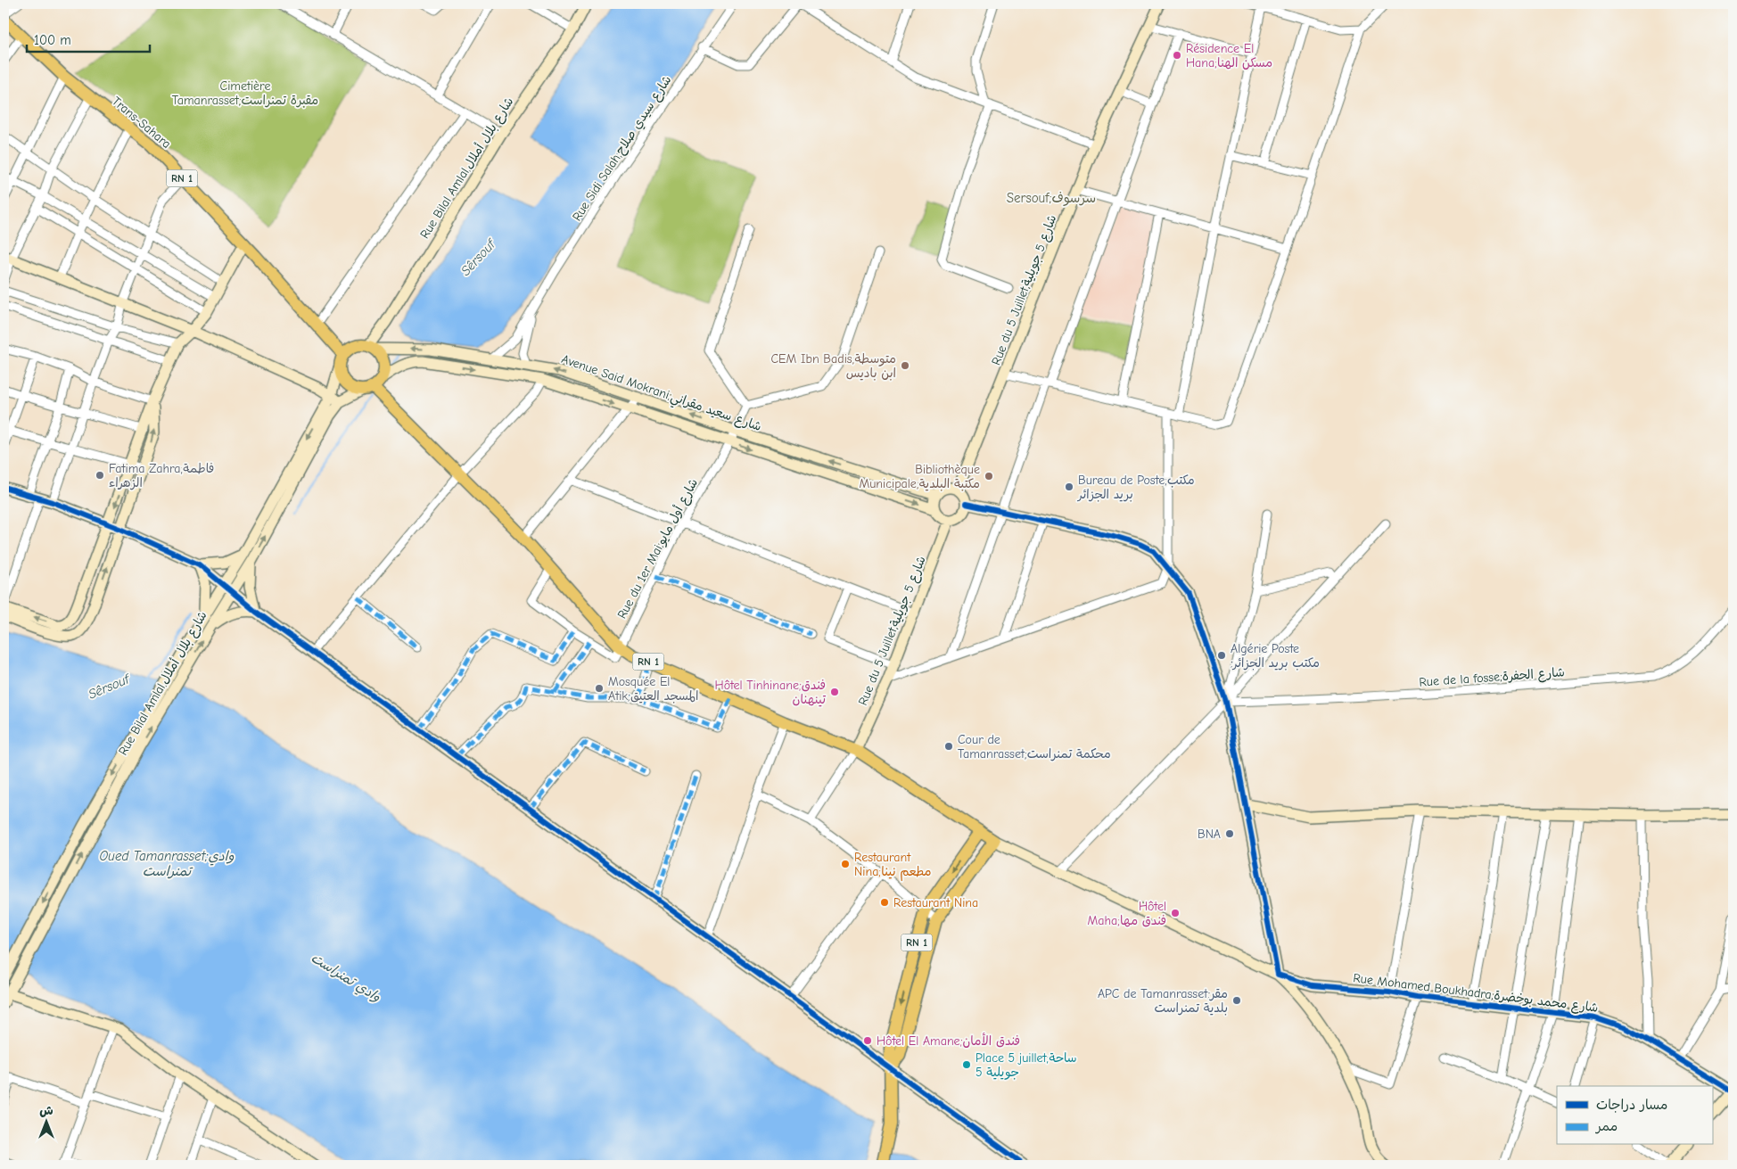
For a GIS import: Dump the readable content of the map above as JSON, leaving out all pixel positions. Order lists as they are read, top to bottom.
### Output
{
  "streets": {
    "main road": ["Trans-Sahara", "RN 1"],
    "street": [
      "Rue Sidi Salah;شارع سيدي صلاح",
      "Rue Bilal Amlal,شارع بلال أملال",
      "Rue du 5 Juillet,شارع 5 جويلية",
      "Avenue Said Mokrani;شارع سعيد مقراني",
      "Rue du 1er Mai;شارع أول مايو",
      "Rue de la fosse;شارع الحفرة",
      "Rue Mohamed Boukhadra;شارع محمد بوخضرة"
    ]
  },
  "crossings": [
    ["Trans-Sahara", "Rue Bilal Amlal,شارع بلال أملال"],
    ["Trans-Sahara", "RN 1"],
    ["Trans-Sahara", "Avenue Said Mokrani;شارع سعيد مقراني"],
    ["Rue Sidi Salah;شارع سيدي صلاح", "Avenue Said Mokrani;شارع سعيد مقراني"],
    ["Rue Bilal Amlal,شارع بلال أملال", "RN 1"],
    ["Rue Bilal Amlal,شارع بلال أملال", "Avenue Said Mokrani;شارع سعيد مقراني"],
    ["RN 1", "Rue du 5 Juillet,شارع 5 جويلية"],
    ["RN 1", "Avenue Said Mokrani;شارع سعيد مقراني"],
    ["RN 1", "Rue du 1er Mai;شارع أول مايو"],
    ["Rue du 5 Juillet,شارع 5 جويلية", "Avenue Said Mokrani;شارع سعيد مقراني"],
    ["Avenue Said Mokrani;شارع سعيد مقراني", "Rue du 1er Mai;شارع أول مايو"]
  ],
  "districts": ["Sersouf;سرسوف"],
  "water": ["Sêrsouf", "Oued Tamanrasset;وادي تمنراست", "وادي تمنراست"],
  "parks": ["Cimetière Tamanrasset;مقبرة تمنراست"],
  "places": [
    "Résidence El Hana;مسكن الهنا",
    "CEM Ibn Badis;متوسطة ابن باديس",
    "Fatima Zahra;فاطمة الزهراء",
    "Bibliothèque Municipale;مكتبة البلدية",
    "Bureau de Poste;مكتب بريد الجزائر",
    "Algérie Poste ;مكتب بريد الجزائر",
    "Mosquée El Atik;المسجد العتيق",
    "Hôtel Tinhinane;فندق تينهنان",
    "Cour de Tamanrasset;محكمة تمنراست",
    "BNA",
    "Restaurant Nina;مطعم نينا",
    "Restaurant Nina",
    "Hôtel Maha;فندق مها",
    "APC de Tamanrasset;مقر بلدية تمنراست",
    "Hôtel El Amane;فندق الأمان",
    "Place 5 juillet;ساحة 5 جويلية"
  ],
  "legend": ["مسار دراجات", "ممر"],
  "scale_bar": "100 m",
  "north": "top"
}
